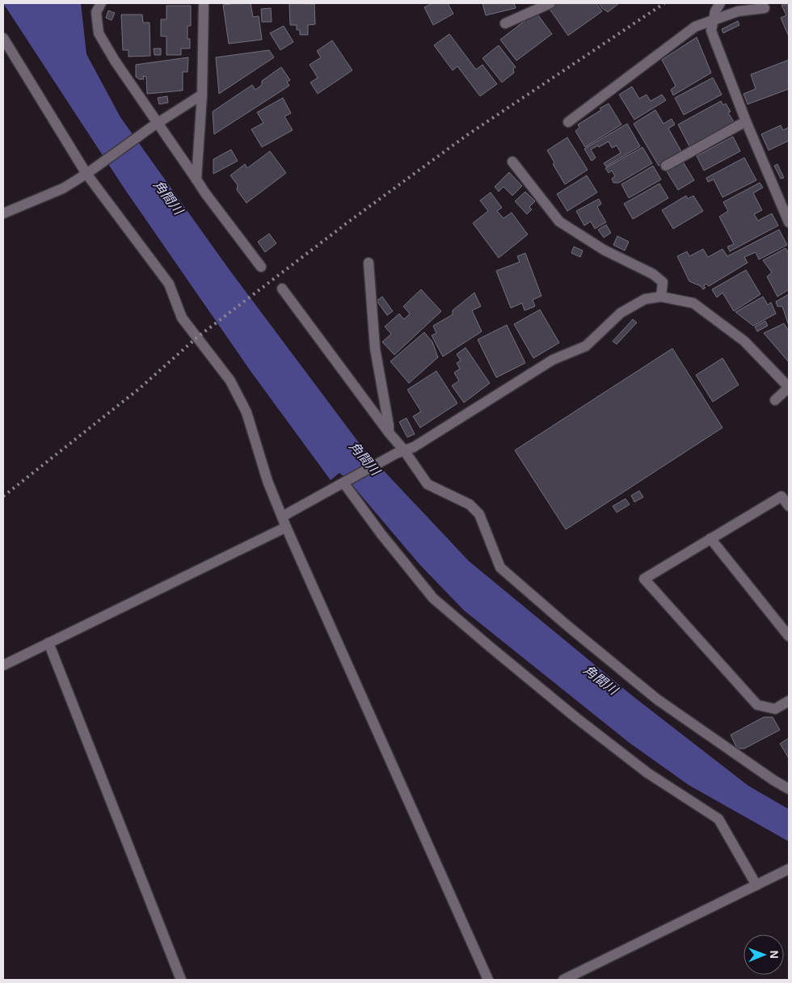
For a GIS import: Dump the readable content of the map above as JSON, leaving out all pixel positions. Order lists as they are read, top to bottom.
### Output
{
  "water": ["角間川"],
  "north": "right"
}
